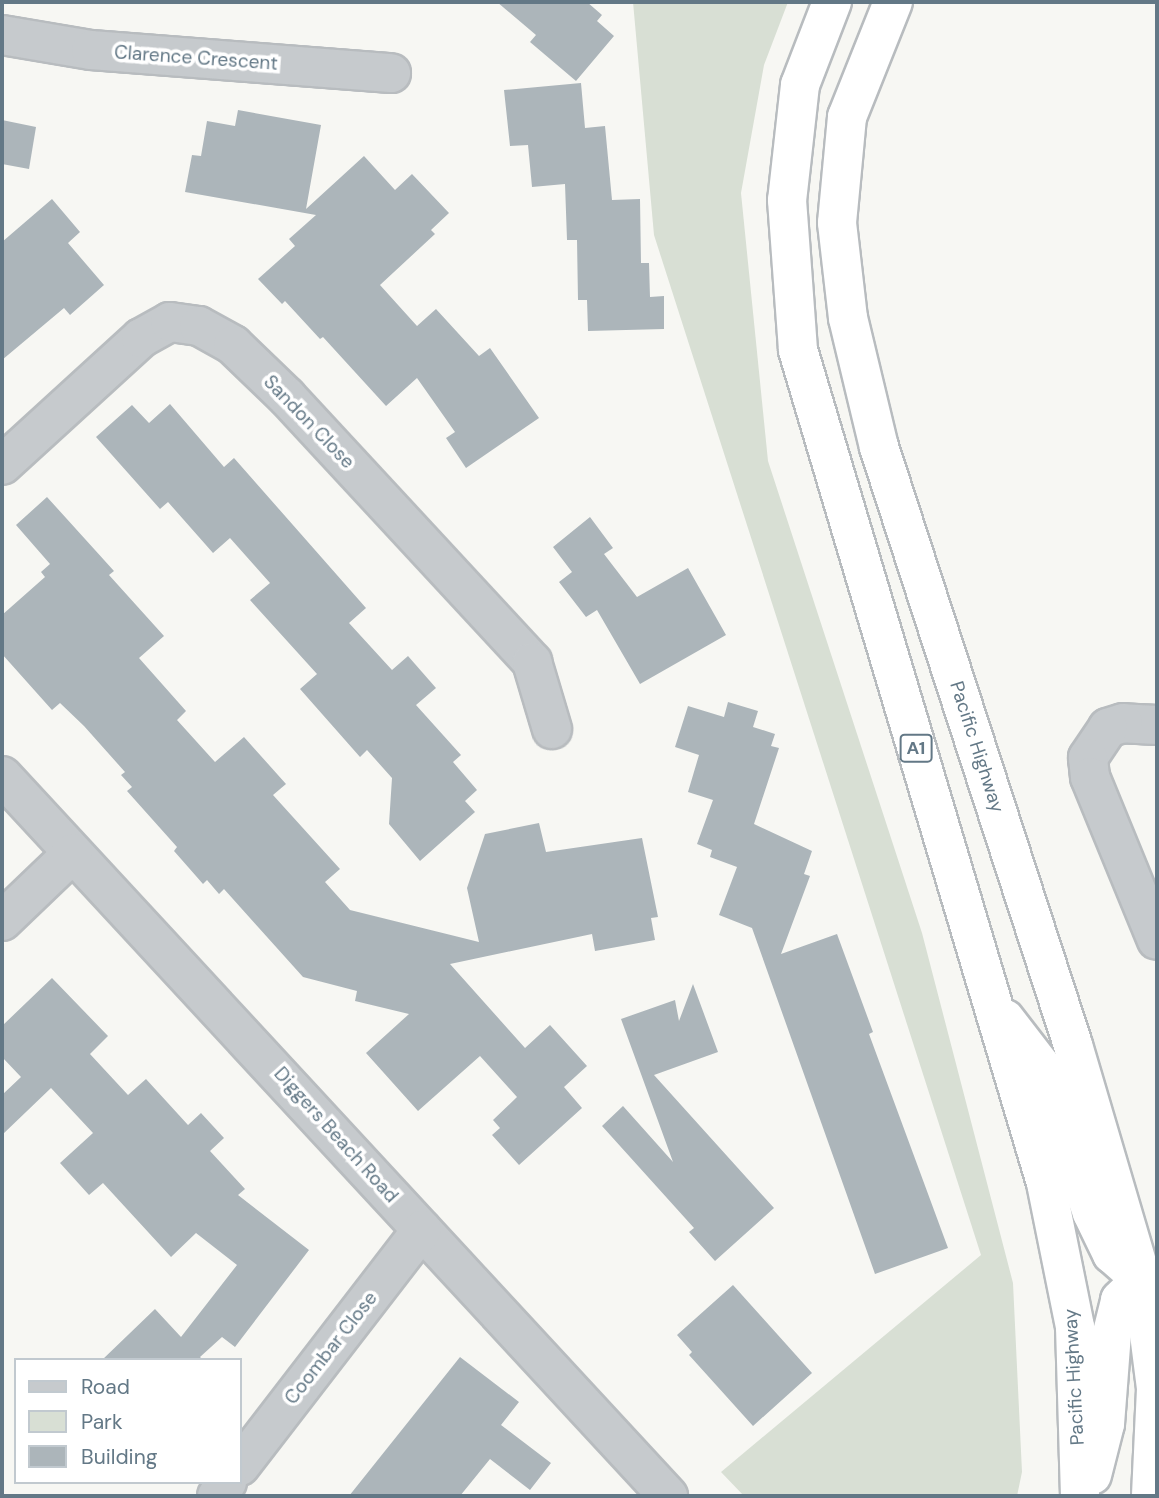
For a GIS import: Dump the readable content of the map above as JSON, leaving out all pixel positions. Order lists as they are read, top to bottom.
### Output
{
  "streets": {
    "highway": ["Pacific Highway", "A1"],
    "street": [
      "Clarence Crescent",
      "Sandon Close",
      "Diggers Beach Road",
      "Coombar Close"
    ]
  },
  "crossings": [
    ["Diggers Beach Road", "Coombar Close"]
  ],
  "legend": ["Road", "Park", "Building"]
}
